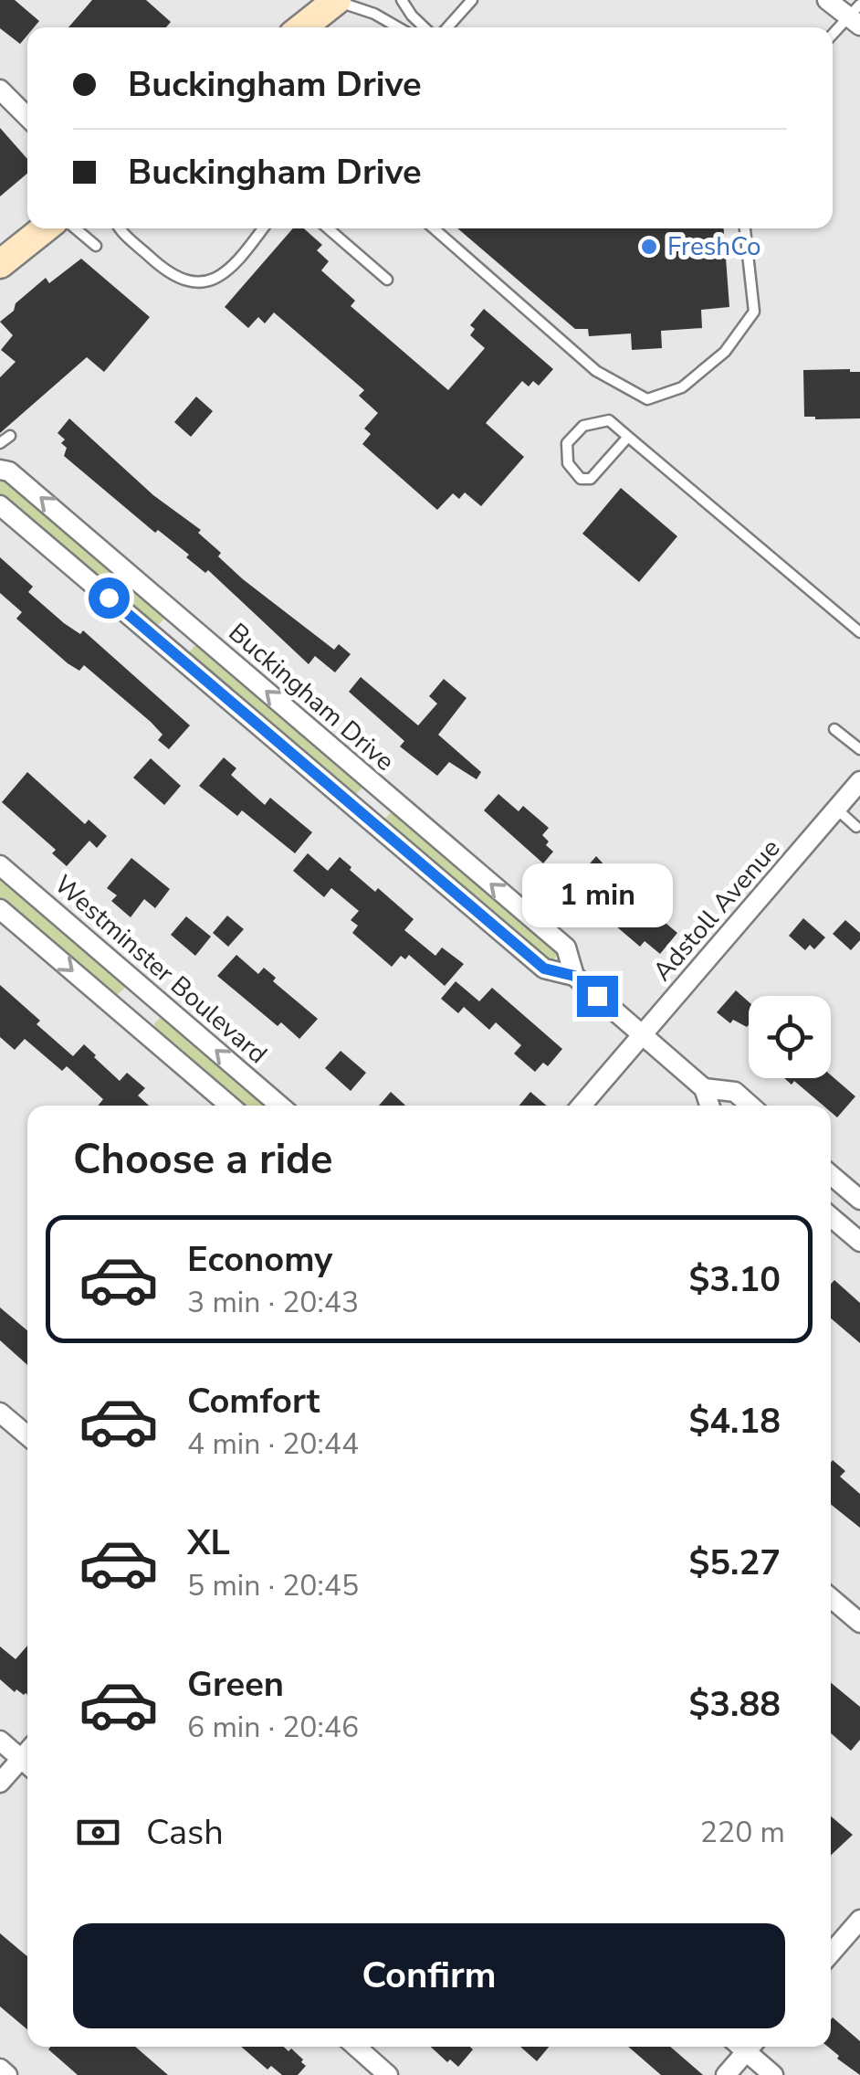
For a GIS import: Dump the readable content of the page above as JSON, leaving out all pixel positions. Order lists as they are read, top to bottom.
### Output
{
  "streets": {
    "street": ["Buckingham Drive", "Adstoll Avenue", "Westminster Boulevard"]
  },
  "crossings": [
    ["Buckingham Drive", "Adstoll Avenue"]
  ],
  "places": ["FreshCo"],
  "page": {
    "banner": ["Buckingham Drive", "Buckingham Drive"],
    "bubble": "1 min",
    "heading": "Choose a ride",
    "list": [
      {
        "name": "Economy",
        "note": "3 min · 20:43",
        "value": "$3.10"
      },
      {
        "name": "Comfort",
        "note": "4 min · 20:44",
        "value": "$4.18"
      },
      {
        "name": "XL",
        "note": "5 min · 20:45",
        "value": "$5.27"
      },
      {
        "name": "Green",
        "note": "6 min · 20:46",
        "value": "$3.88"
      }
    ],
    "pay": ["Cash", "220 m"],
    "buttons": "Confirm"
  }
}
